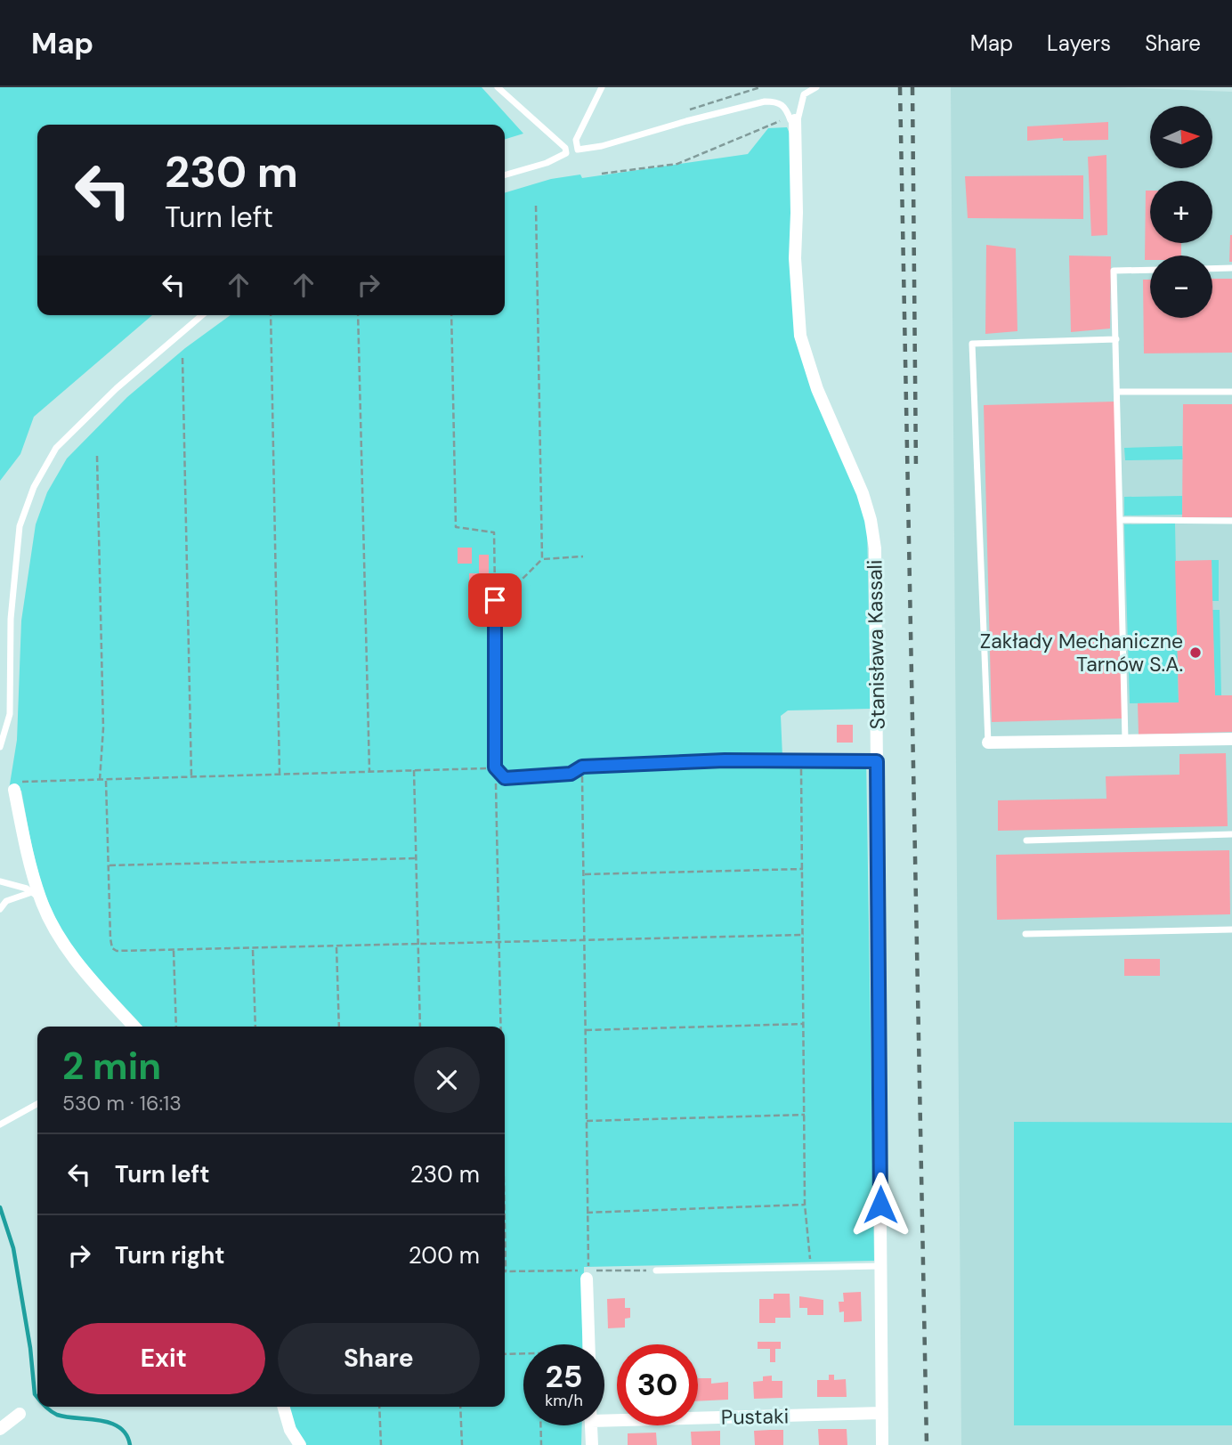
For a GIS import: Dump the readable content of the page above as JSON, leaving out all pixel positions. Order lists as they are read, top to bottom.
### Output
{
  "streets": {
    "street": ["Stanisława Kassali", "Pustaki"]
  },
  "crossings": [
    ["Stanisława Kassali", "Pustaki"]
  ],
  "places": ["Zakłady Mechaniczne Tarnów S.A."],
  "north": "right",
  "page": {
    "header": "Map",
    "nav": ["Map", "Layers", "Share"],
    "map_buttons": ["+", "−"],
    "turn": ["230 m", "Turn left"],
    "heading": ["2 min", "530 m · 16:13"],
    "list": [
      {
        "name": "Turn left",
        "value": "230 m"
      },
      {
        "name": "Turn right",
        "value": "200 m"
      }
    ],
    "buttons": ["Exit", "Share"],
    "speed": "25 km/h",
    "limit": "30"
  }
}
